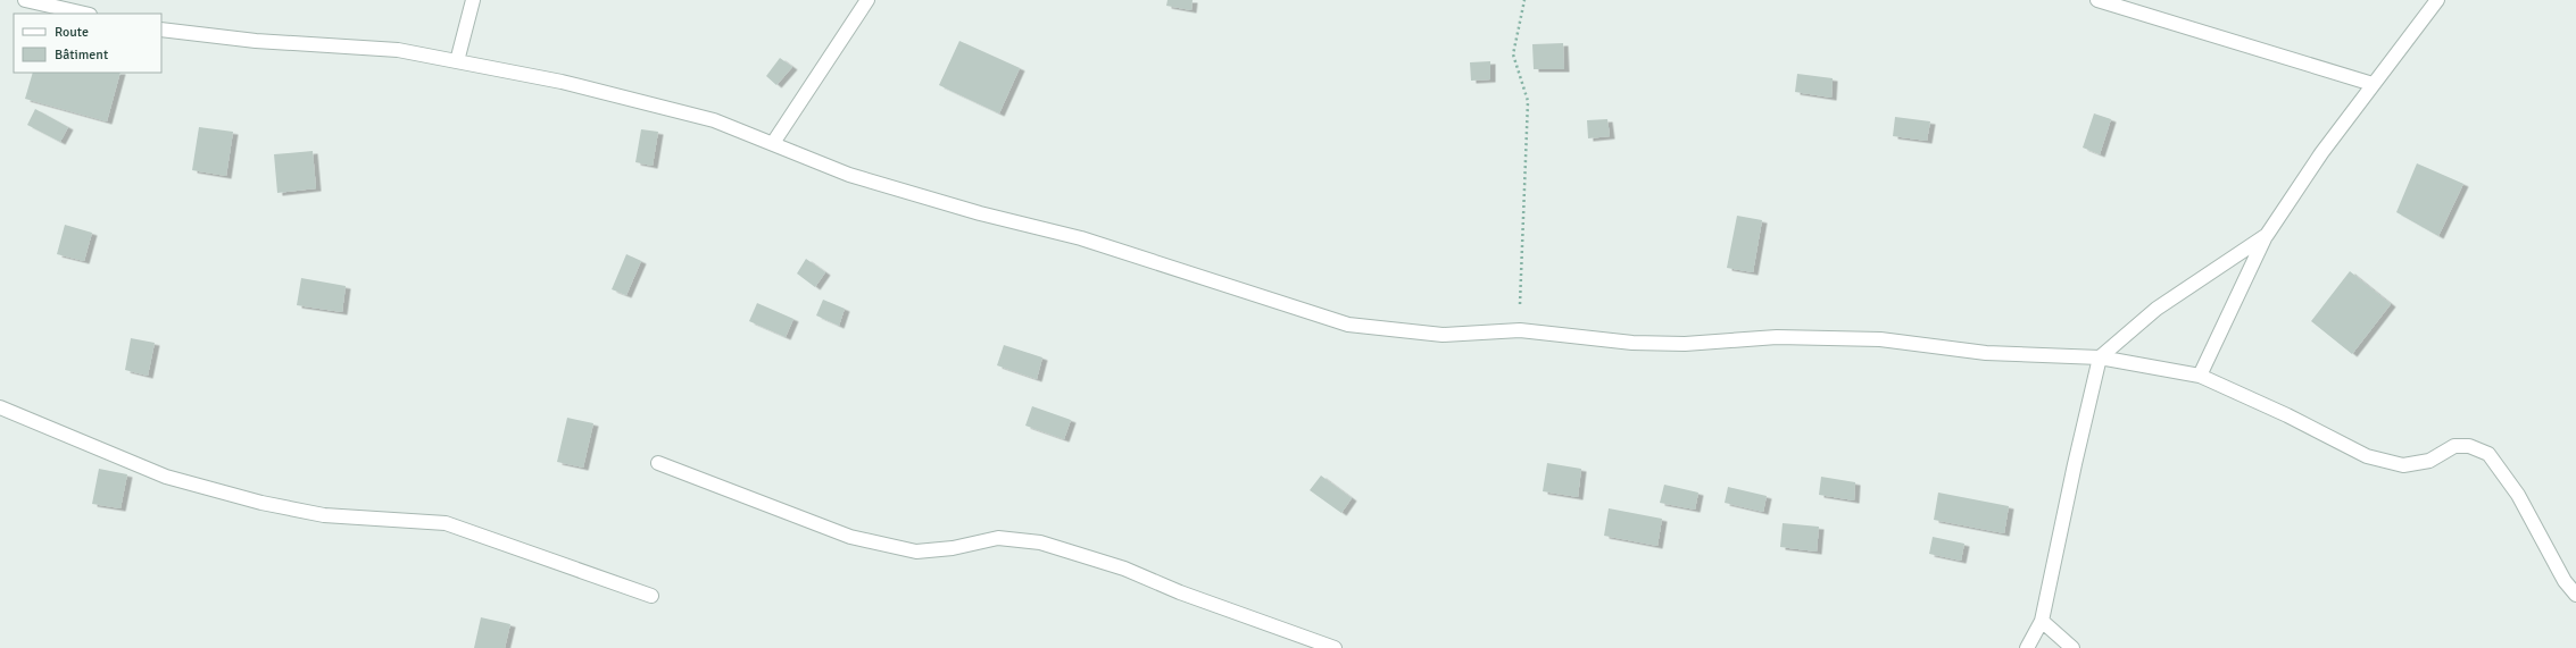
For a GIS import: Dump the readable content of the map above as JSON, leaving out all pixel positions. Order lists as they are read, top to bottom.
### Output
{
  "legend": ["Route", "Bâtiment"]
}
